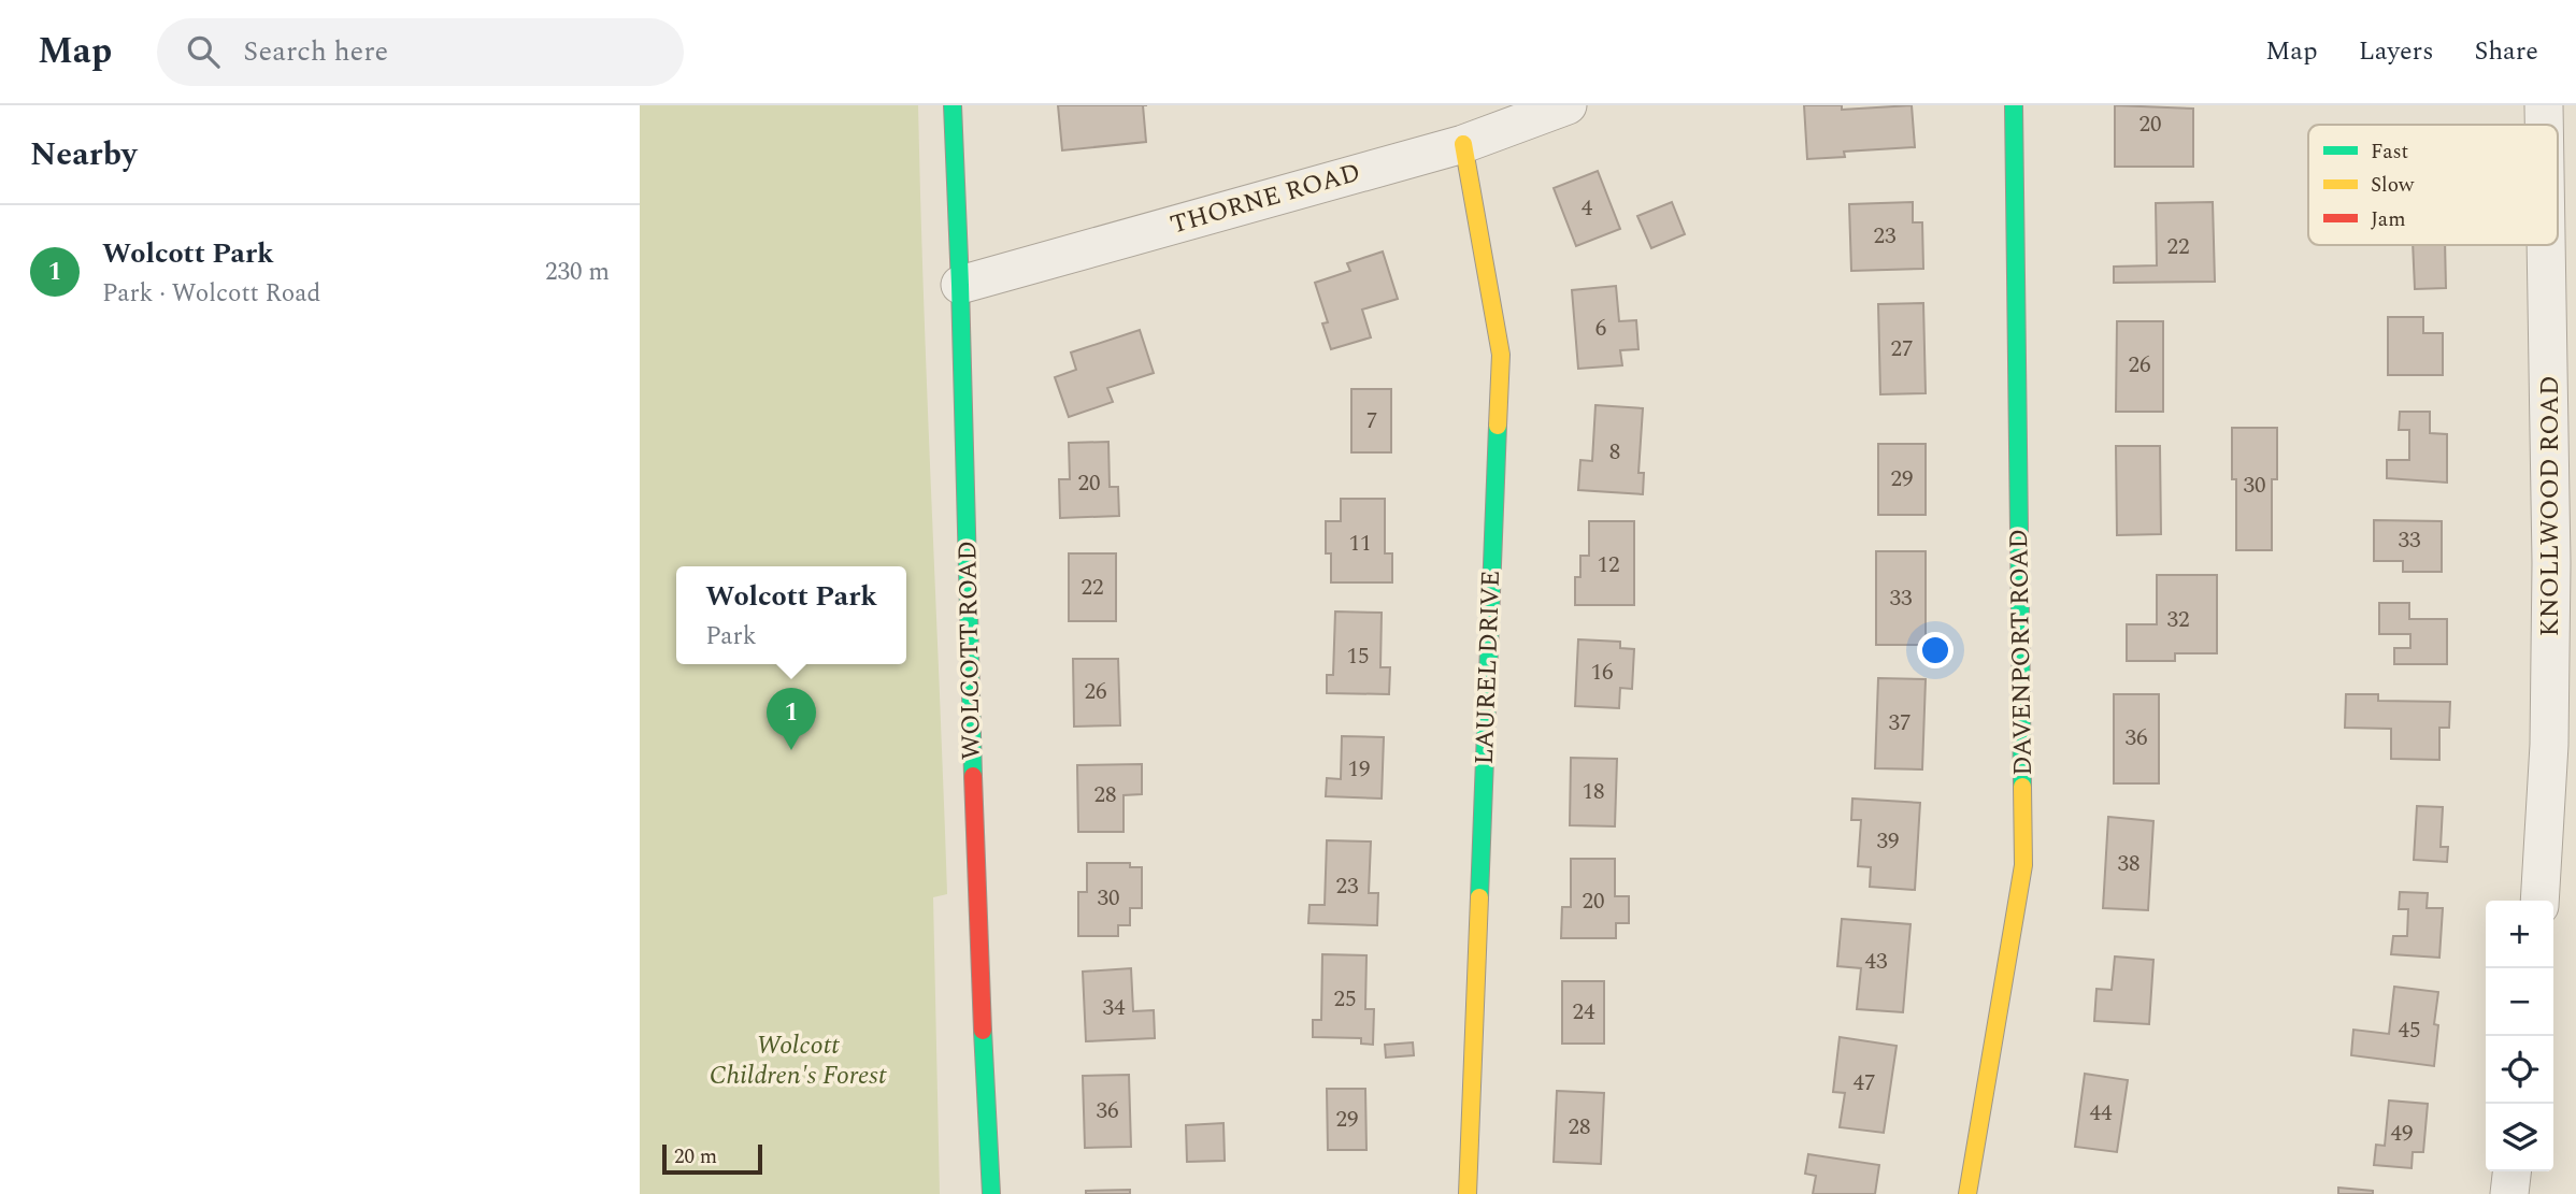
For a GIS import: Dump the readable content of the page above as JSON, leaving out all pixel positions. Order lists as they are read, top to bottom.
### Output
{
  "streets": {
    "street": [
      "THORNE ROAD",
      "KNOLLWOOD ROAD",
      "WOLCOTT ROAD",
      "DAVENPORT ROAD",
      "LAUREL DRIVE"
    ]
  },
  "crossings": [
    ["THORNE ROAD", "WOLCOTT ROAD"],
    ["THORNE ROAD", "LAUREL DRIVE"]
  ],
  "parks": ["Wolcott Children's Forest"],
  "house_numbers": [
    "20",
    "4",
    "23",
    "22",
    "6",
    "27",
    "26",
    "7",
    "8",
    "29",
    "20",
    "30",
    "33",
    "11",
    "12",
    "22",
    "33",
    "32",
    "15",
    "16",
    "26",
    "37",
    "36",
    "19",
    "18",
    "28",
    "39",
    "38",
    "23",
    "30",
    "20",
    "43",
    "25",
    "34",
    "24",
    "45",
    "47",
    "36",
    "44",
    "29",
    "28",
    "49"
  ],
  "legend": ["Fast", "Slow", "Jam"],
  "scale_bar": "20 m",
  "page": {
    "header": "Map",
    "search": "Search here",
    "nav": ["Map", "Layers", "Share"],
    "heading": "Nearby",
    "list": [
      {
        "mark": "1",
        "name": "Wolcott Park",
        "note": "Park · Wolcott Road",
        "value": "230 m"
      }
    ],
    "popup": ["Wolcott Park", "Park"],
    "pins": "1",
    "map_buttons": ["+", "−"],
    "scale": "20 m"
  }
}
